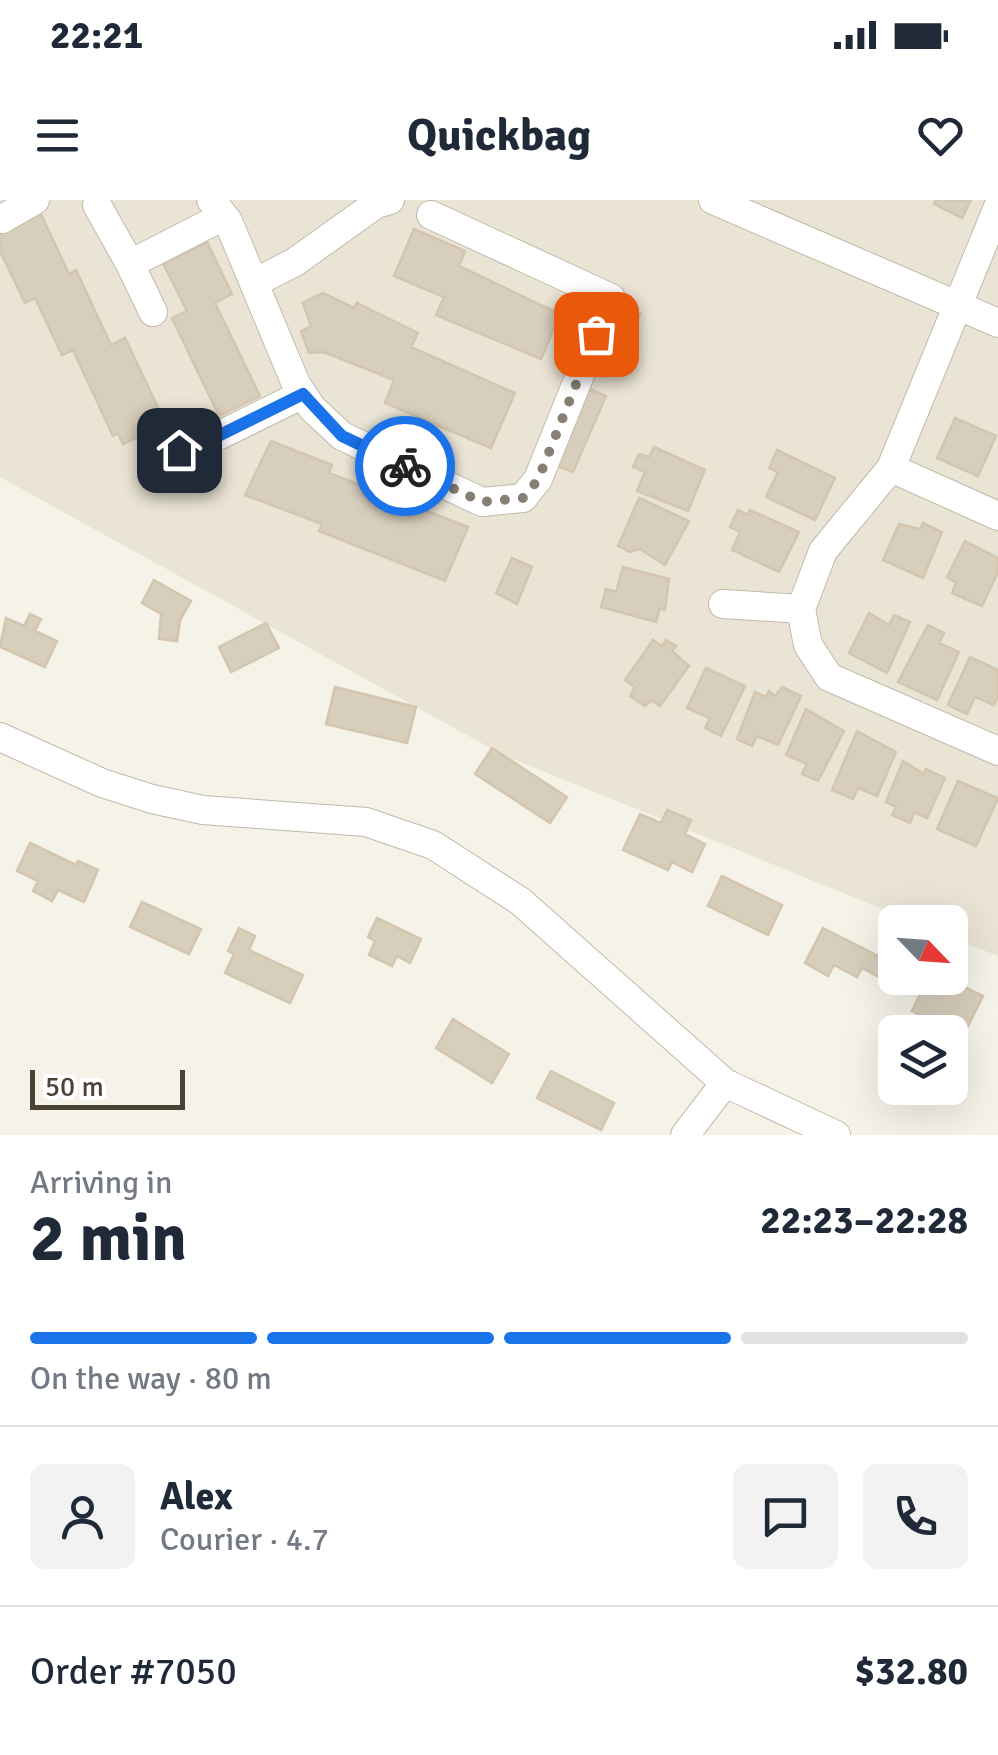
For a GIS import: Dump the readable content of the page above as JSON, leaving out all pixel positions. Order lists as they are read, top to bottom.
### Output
{
  "scale_bar": "50 m",
  "north": "bottom right",
  "page": {
    "status": "22:21",
    "header": "Quickbag",
    "scale": "50 m",
    "heading": ["2 min", "Arriving in", "22:23–22:28"],
    "panel": [
      "Alex",
      "Courier · 4.7",
      "Order #7050",
      "$32.80"
    ],
    "bar": "On the way · 80 m"
  }
}
